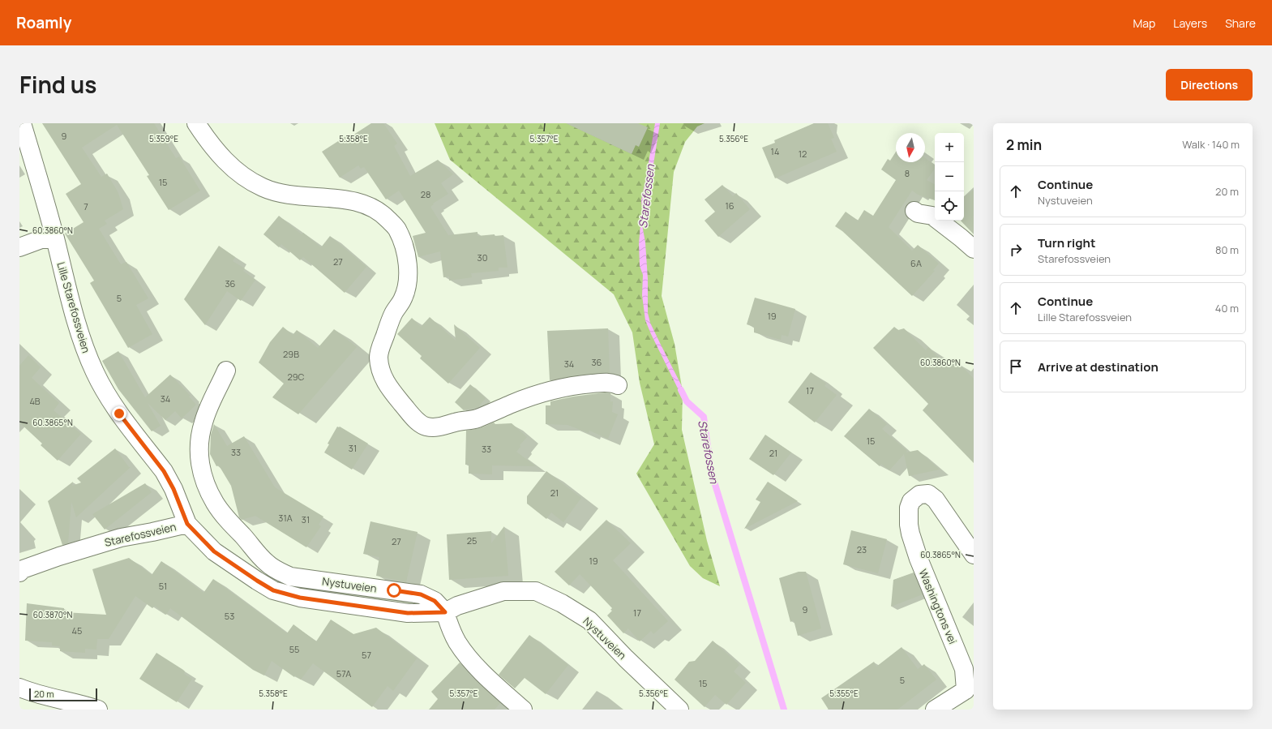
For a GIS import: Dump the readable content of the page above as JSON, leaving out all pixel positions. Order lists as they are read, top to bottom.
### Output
{
  "streets": {
    "street": [
      "Lille Starefossveien",
      "Starefossveien",
      "Nystuveien",
      "Washingtons vei"
    ]
  },
  "crossings": [
    ["Lille Starefossveien", "Starefossveien"],
    ["Starefossveien", "Nystuveien"]
  ],
  "water": ["Starefossen"],
  "house_numbers": [
    "9",
    "14",
    "12",
    "8",
    "15",
    "28",
    "16",
    "7",
    "30",
    "27",
    "6A",
    "36",
    "5",
    "19",
    "29B",
    "36",
    "34",
    "29C",
    "17",
    "34",
    "4B",
    "15",
    "31",
    "33",
    "33",
    "21",
    "21",
    "31A",
    "31",
    "25",
    "27",
    "23",
    "19",
    "51",
    "9",
    "17",
    "53",
    "45",
    "55",
    "57",
    "57A",
    "5",
    "15"
  ],
  "scale_bar": "20 m",
  "north": "bottom",
  "page": {
    "header": "Roamly",
    "nav": ["Map", "Layers", "Share"],
    "title": "Find us",
    "buttons": "Directions",
    "heading": ["2 min", "Walk · 140 m"],
    "map_buttons": ["+", "−"],
    "list": [
      ["Continue", "Nystuveien", "20 m"],
      ["Turn right", "Starefossveien", "80 m"],
      ["Continue", "Lille Starefossveien", "40 m"],
      "Arrive at destination"
    ],
    "scale": "20 m"
  },
  "coordinates": [
    "5.359°E",
    "5.358°E",
    "5.357°E",
    "5.356°E",
    "60.3860°N",
    "60.3865°N",
    "60.3870°N",
    "5.355°E"
  ]
}
